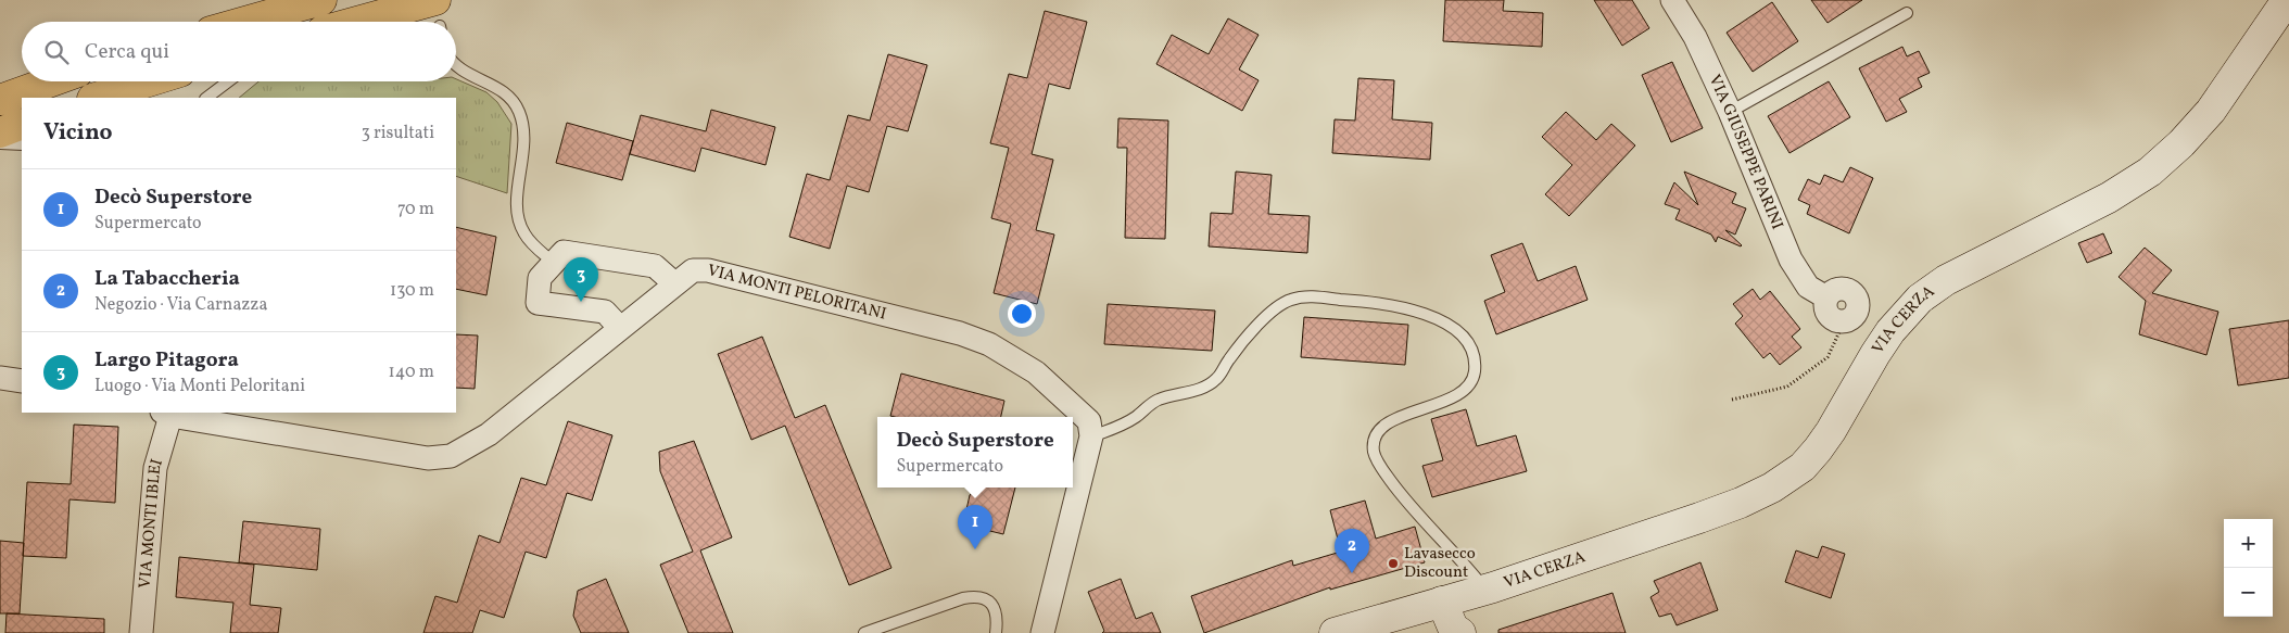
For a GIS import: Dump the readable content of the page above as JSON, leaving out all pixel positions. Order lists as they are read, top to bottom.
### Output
{
  "streets": {
    "main road": ["VIA CERZA"],
    "street": ["VIA GIUSEPPE PARINI", "VIA MONTI PELORITANI", "VIA MONTI IBLEI"]
  },
  "crossings": [
    ["VIA MONTI PELORITANI", "VIA MONTI IBLEI"]
  ],
  "places": ["Lavasecco Discount"],
  "page": {
    "search": "Cerca qui",
    "heading": ["Vicino", "3 risultati"],
    "list": [
      {
        "mark": "1",
        "name": "Decò Superstore",
        "note": "Supermercato",
        "value": "70 m"
      },
      {
        "mark": "2",
        "name": "La Tabaccheria",
        "note": "Negozio · Via Carnazza",
        "value": "130 m"
      },
      {
        "mark": "3",
        "name": "Largo Pitagora",
        "note": "Luogo · Via Monti Peloritani",
        "value": "140 m"
      }
    ],
    "pins": ["3", "1", "2"],
    "popup": ["Decò Superstore", "Supermercato"],
    "map_buttons": ["+", "−"]
  }
}
